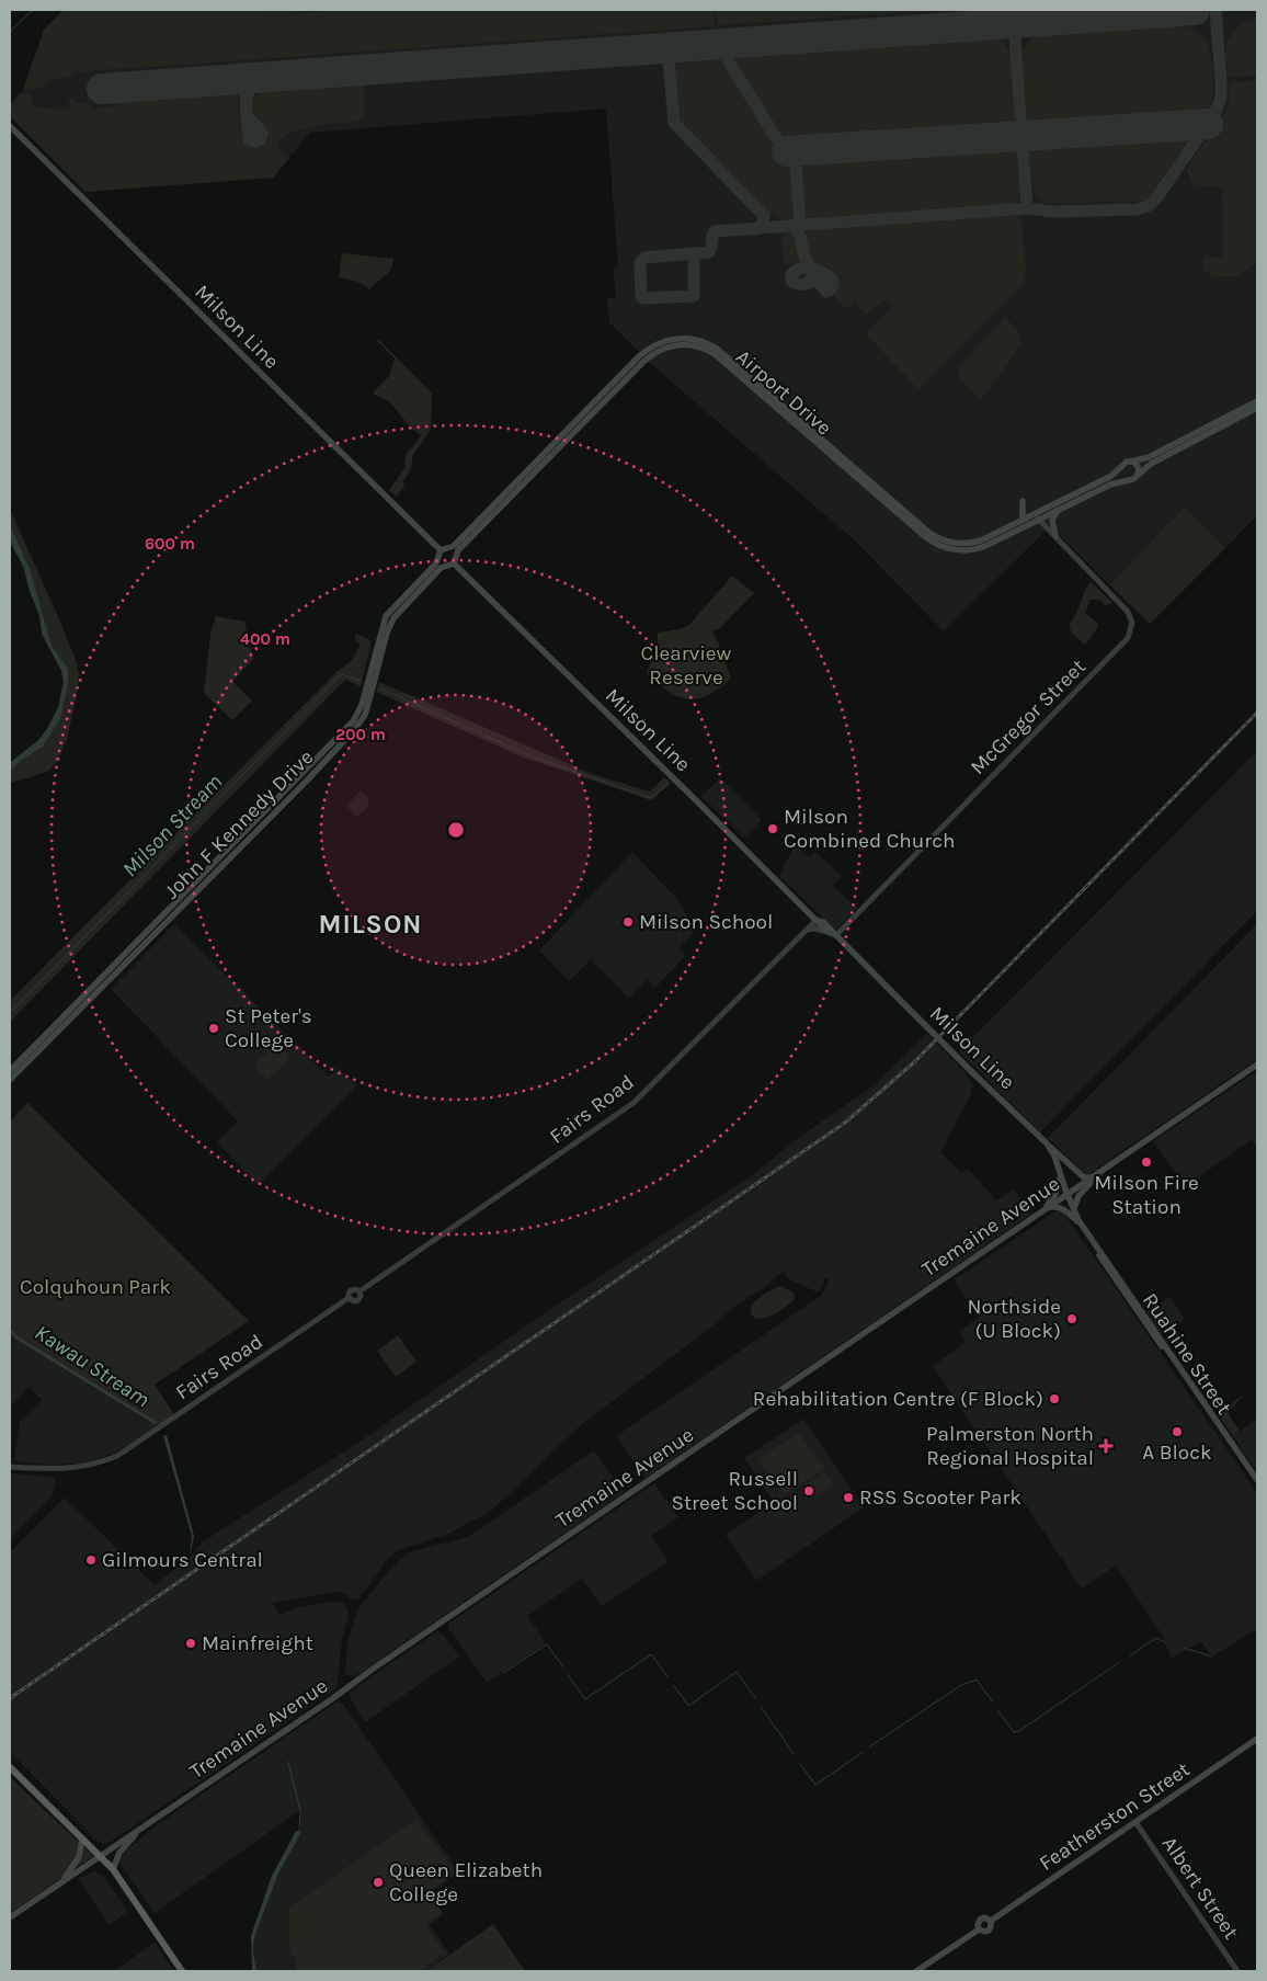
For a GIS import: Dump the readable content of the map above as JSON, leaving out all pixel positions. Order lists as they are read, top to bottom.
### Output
{
  "streets": {
    "main road": [
      "Milson Line",
      "Airport Drive",
      "John F Kennedy Drive",
      "Tremaine Avenue",
      "Ruahine Street",
      "Featherston Street"
    ],
    "street": ["McGregor Street", "Fairs Road", "Albert Street"]
  },
  "crossings": [
    ["Milson Line", "Airport Drive"],
    ["Milson Line", "McGregor Street"],
    ["Milson Line", "John F Kennedy Drive"],
    ["Milson Line", "Fairs Road"],
    ["Milson Line", "Tremaine Avenue"],
    ["Milson Line", "Ruahine Street"],
    ["Airport Drive", "McGregor Street"],
    ["Airport Drive", "John F Kennedy Drive"],
    ["Tremaine Avenue", "Ruahine Street"],
    ["Featherston Street", "Albert Street"]
  ],
  "districts": ["MILSON"],
  "water": ["Milson Stream", "Kawau Stream"],
  "parks": ["Clearview Reserve", "Colquhoun Park"],
  "places": {
    "other": [
      "Milson Combined Church",
      "Milson School",
      "St Peter's College",
      "Milson Fire Station",
      "Northside (U Block)",
      "Rehabilitation Centre (F Block)",
      "A Block",
      "Russell Street School",
      "RSS Scooter Park",
      "Gilmours Central",
      "Mainfreight",
      "Queen Elizabeth College"
    ],
    "health": ["Palmerston North Regional Hospital"]
  },
  "rings": ["600 m", "400 m", "200 m"]
}
